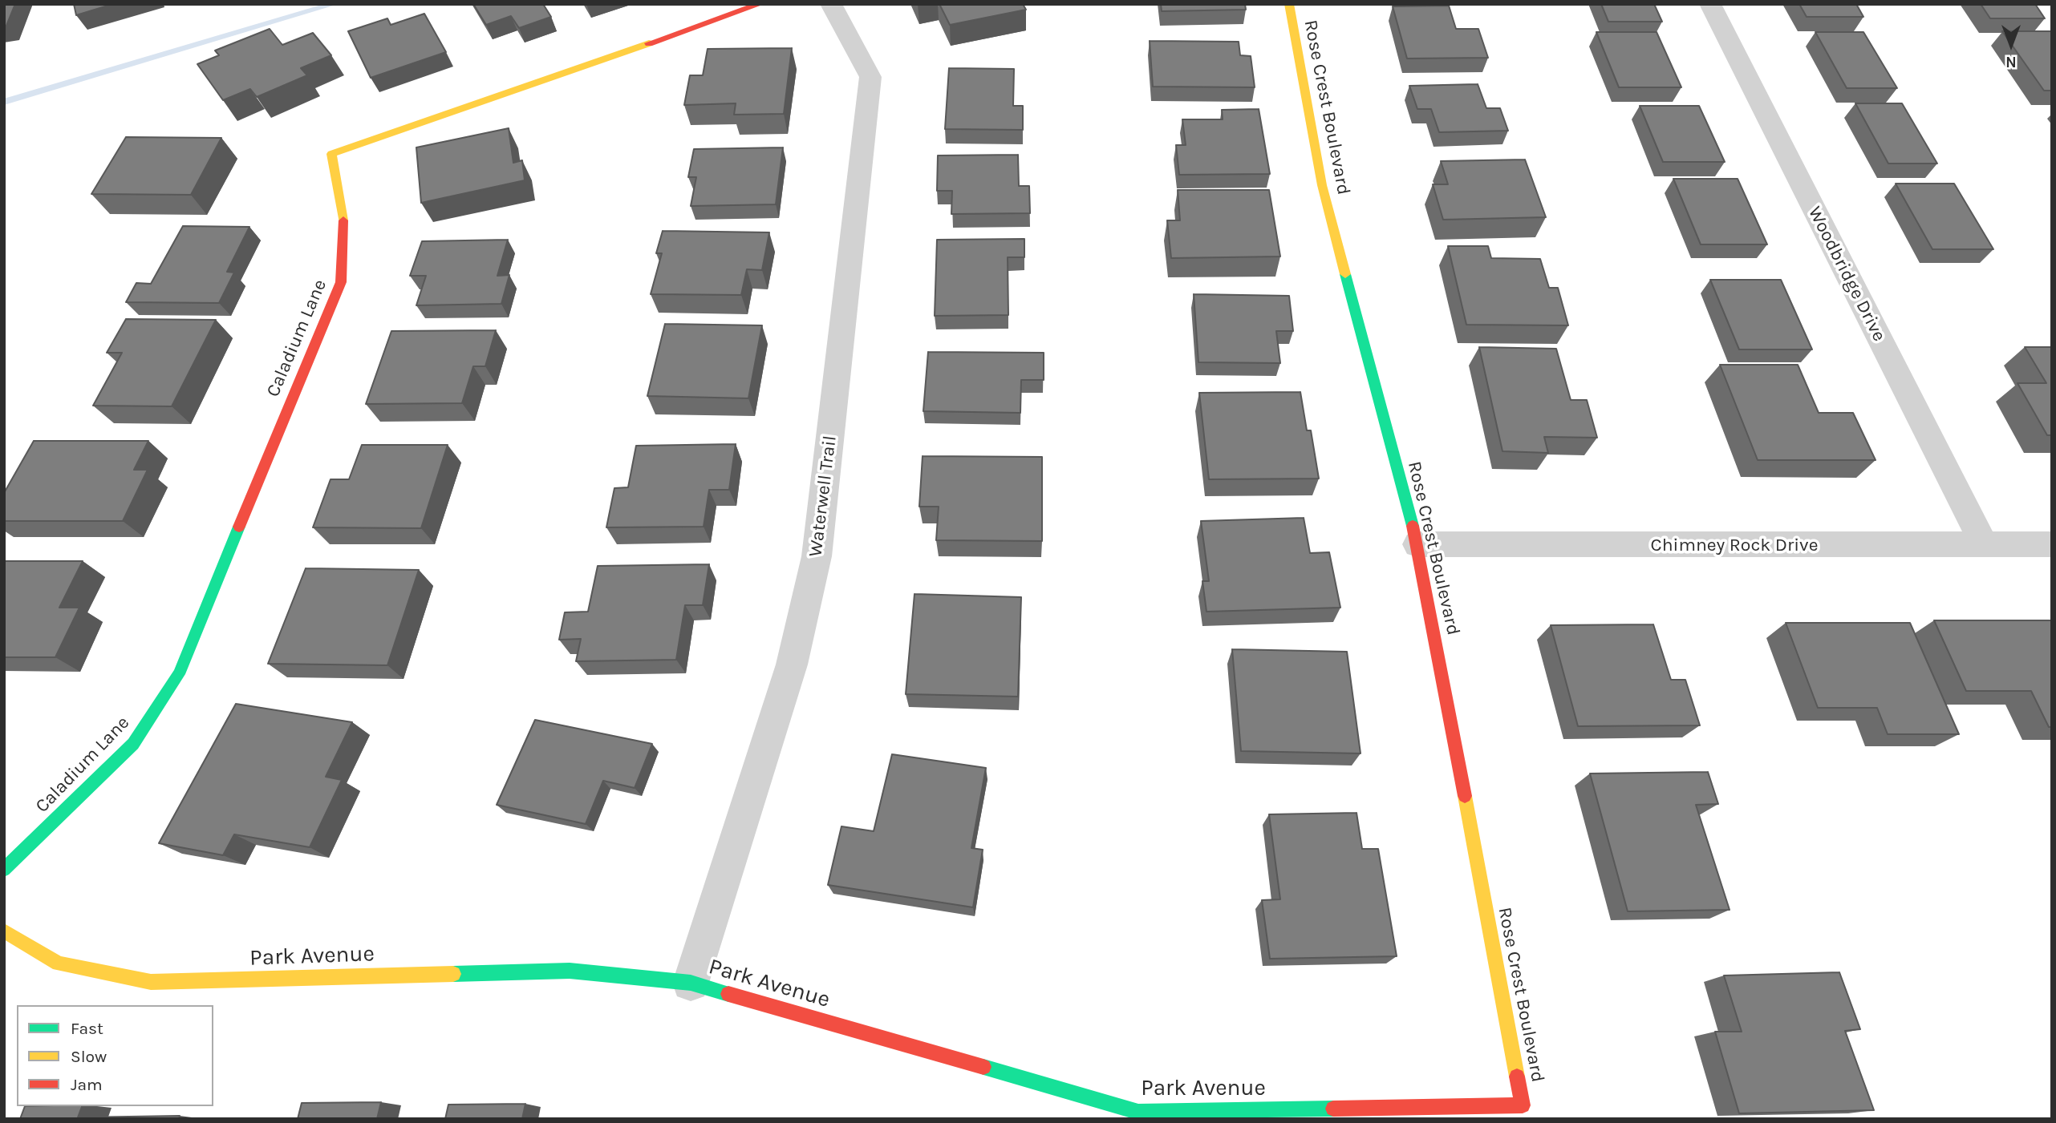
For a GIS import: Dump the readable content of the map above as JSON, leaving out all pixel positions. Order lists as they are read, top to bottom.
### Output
{
  "streets": {
    "street": [
      "Rose Crest Boulevard",
      "Woodbridge Drive",
      "Caladium Lane",
      "Waterwell Trail",
      "Chimney Rock Drive",
      "Park Avenue"
    ]
  },
  "crossings": [
    ["Rose Crest Boulevard", "Chimney Rock Drive"],
    ["Rose Crest Boulevard", "Park Avenue"],
    ["Woodbridge Drive", "Chimney Rock Drive"],
    ["Waterwell Trail", "Park Avenue"]
  ],
  "legend": ["Fast", "Slow", "Jam"],
  "north": "bottom"
}
